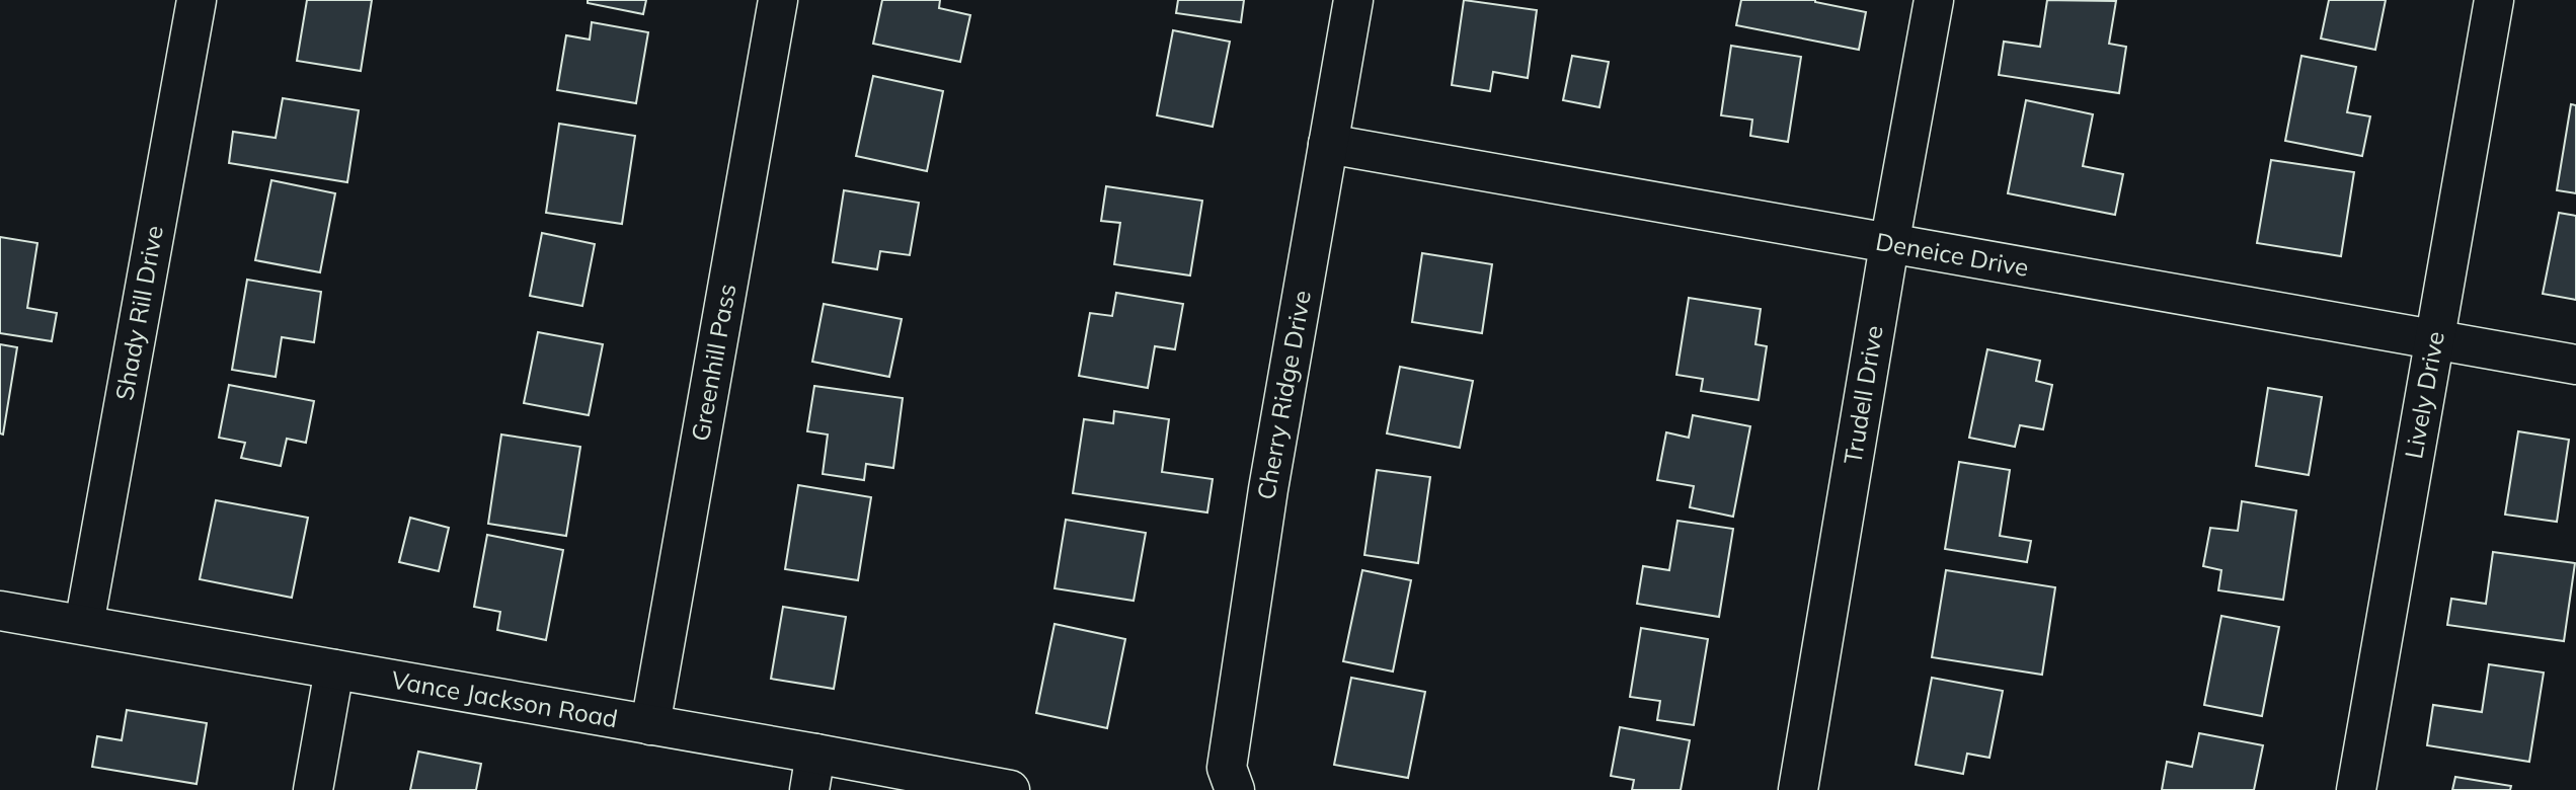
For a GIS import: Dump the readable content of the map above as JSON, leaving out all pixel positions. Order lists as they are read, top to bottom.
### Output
{
  "streets": {
    "street": [
      "Deneice Drive",
      "Shady Rill Drive",
      "Greenhill Pass",
      "Cherry Ridge Drive",
      "Trudell Drive",
      "Lively Drive",
      "Vance Jackson Road"
    ]
  },
  "crossings": [
    ["Deneice Drive", "Cherry Ridge Drive"],
    ["Deneice Drive", "Trudell Drive"],
    ["Deneice Drive", "Lively Drive"],
    ["Shady Rill Drive", "Vance Jackson Road"],
    ["Greenhill Pass", "Vance Jackson Road"]
  ]
}
